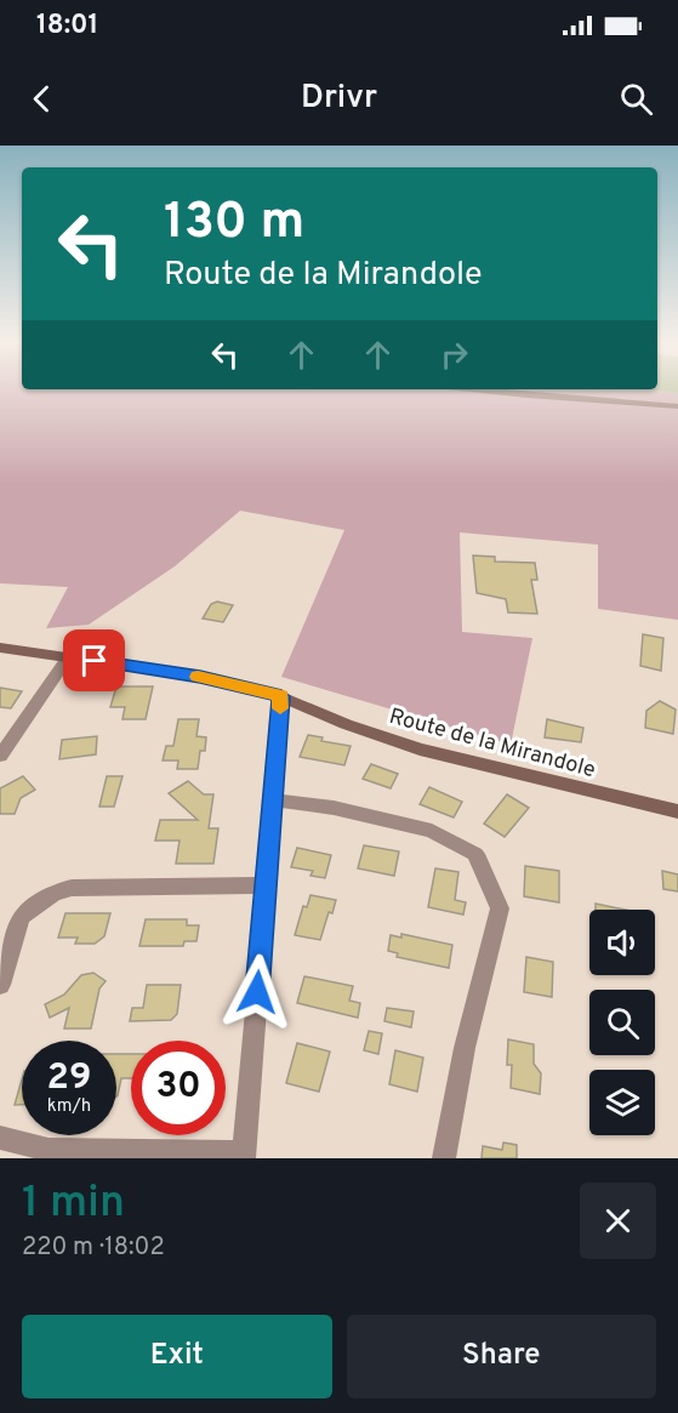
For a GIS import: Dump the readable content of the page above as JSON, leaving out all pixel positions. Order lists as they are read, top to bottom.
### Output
{
  "streets": {
    "street": ["Route de la Mirandole"]
  },
  "page": {
    "status": "18:01",
    "header": "Drivr",
    "turn": ["130 m", "Route de la Mirandole"],
    "speed": "29 km/h",
    "limit": "30",
    "heading": ["1 min", "220 m · 18:02"],
    "buttons": ["Exit", "Share"]
  }
}
